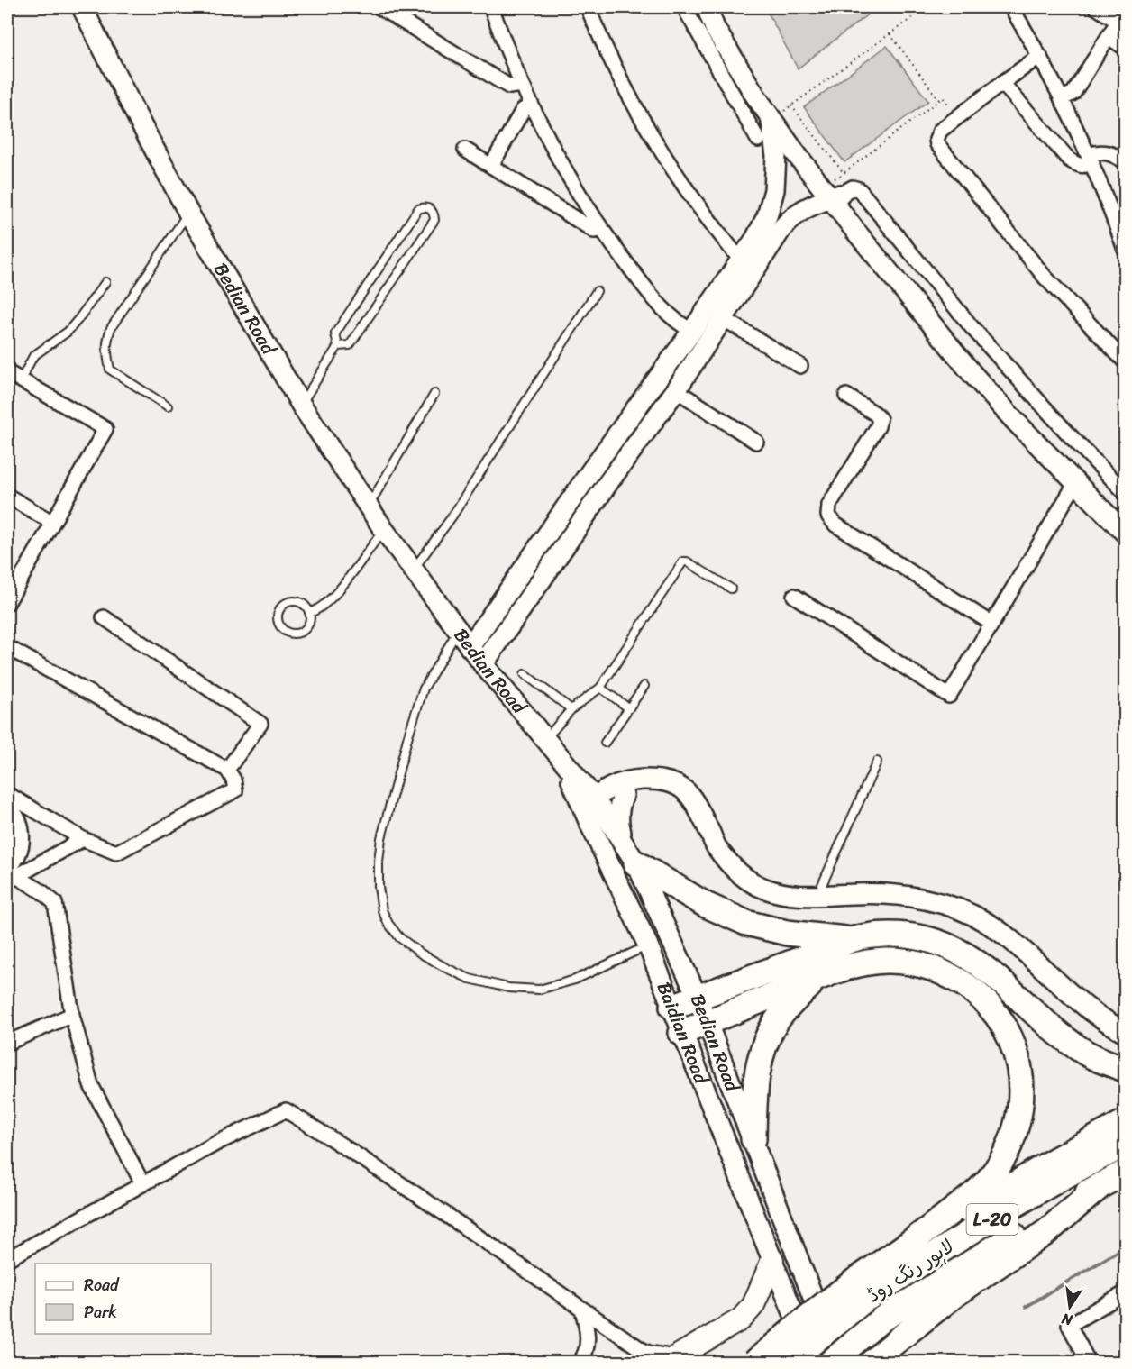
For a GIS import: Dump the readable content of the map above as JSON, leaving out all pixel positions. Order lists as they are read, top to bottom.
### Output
{
  "streets": {
    "highway": ["L-20", "لاہور رنگ روڈ"],
    "street": ["Bedian Road", "Baidian Road"]
  },
  "crossings": [
    ["Bedian Road", "Baidian Road"]
  ],
  "legend": ["Road", "Park"],
  "north": "bottom"
}
